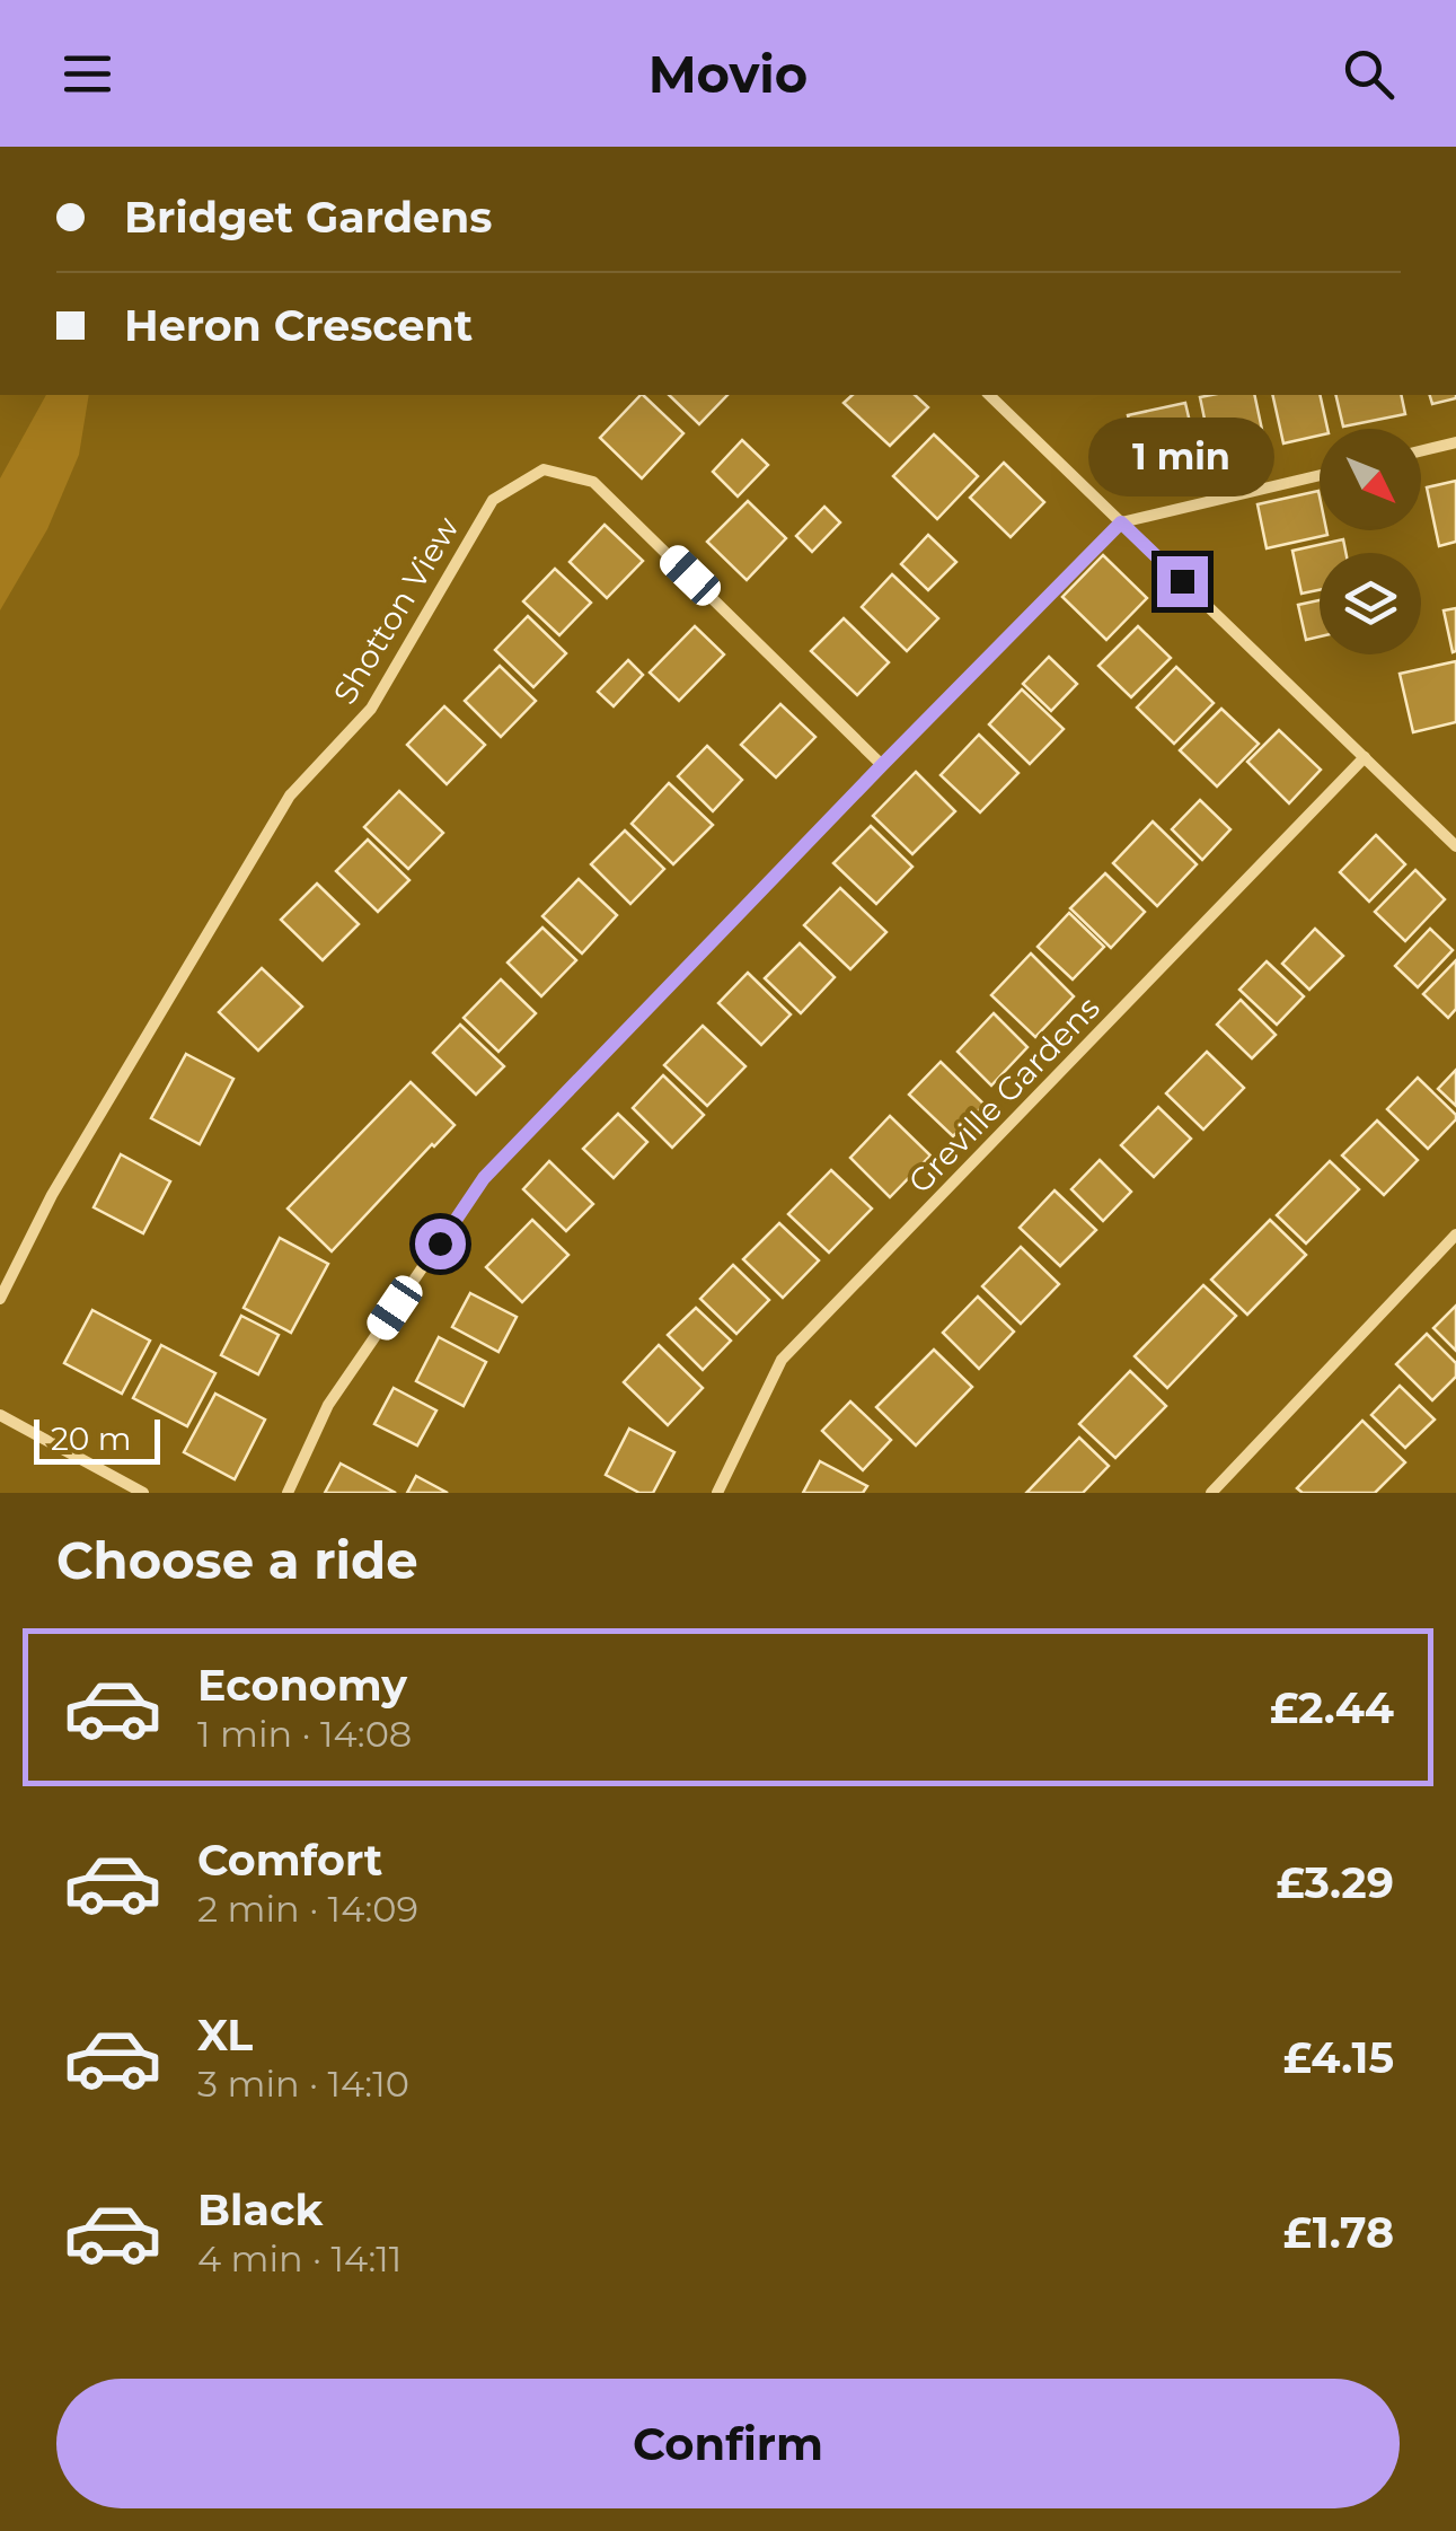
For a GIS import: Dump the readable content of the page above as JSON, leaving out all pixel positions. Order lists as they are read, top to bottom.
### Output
{
  "streets": {
    "street": ["Shotton View", "Greville Gardens"]
  },
  "scale_bar": "20 m",
  "north": "bottom right",
  "page": {
    "header": "Movio",
    "banner": ["Bridget Gardens", "Heron Crescent"],
    "bubble": "1 min",
    "scale": "20 m",
    "heading": "Choose a ride",
    "list": [
      {
        "name": "Economy",
        "note": "1 min · 14:08",
        "value": "£2.44"
      },
      {
        "name": "Comfort",
        "note": "2 min · 14:09",
        "value": "£3.29"
      },
      {
        "name": "XL",
        "note": "3 min · 14:10",
        "value": "£4.15"
      },
      {
        "name": "Black",
        "note": "4 min · 14:11",
        "value": "£1.78"
      }
    ],
    "buttons": "Confirm"
  }
}
